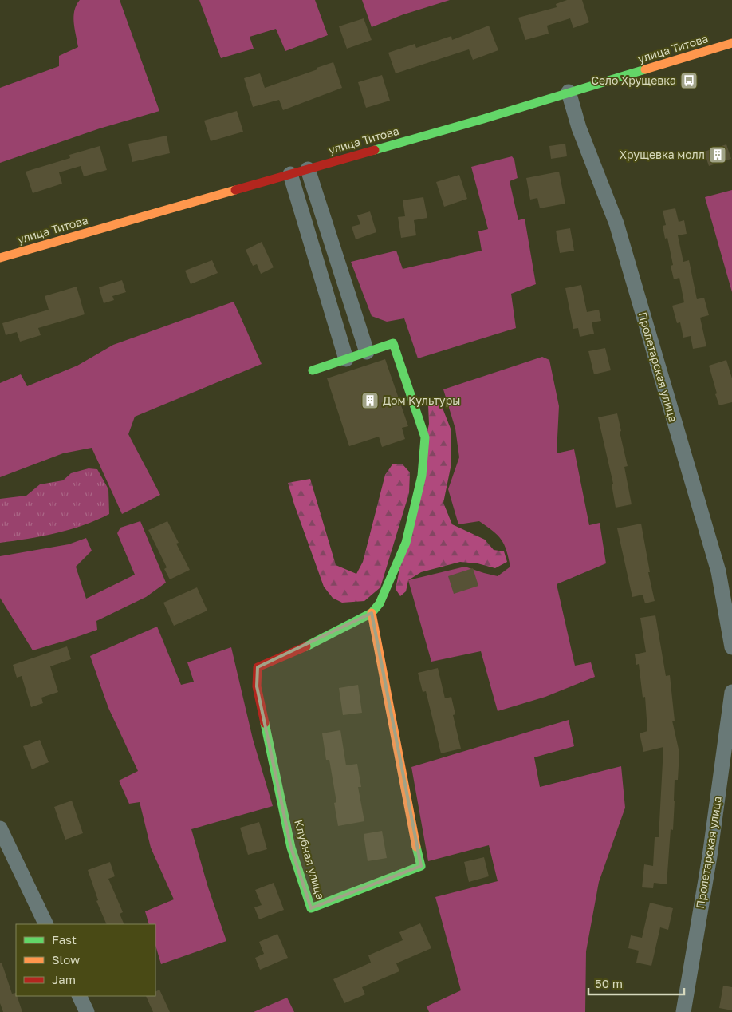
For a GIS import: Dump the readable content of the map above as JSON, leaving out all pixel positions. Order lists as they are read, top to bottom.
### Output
{
  "streets": {
    "street": ["улица Титова", "Пролетарская улица", "Клубная улица"]
  },
  "crossings": [
    ["улица Титова", "Пролетарская улица"]
  ],
  "places": {
    "bus stop": ["Село Хрущевка"],
    "building": ["Хрущевка молл", "Дом Культуры"]
  },
  "legend": ["Fast", "Slow", "Jam"],
  "scale_bar": "50 m"
}
